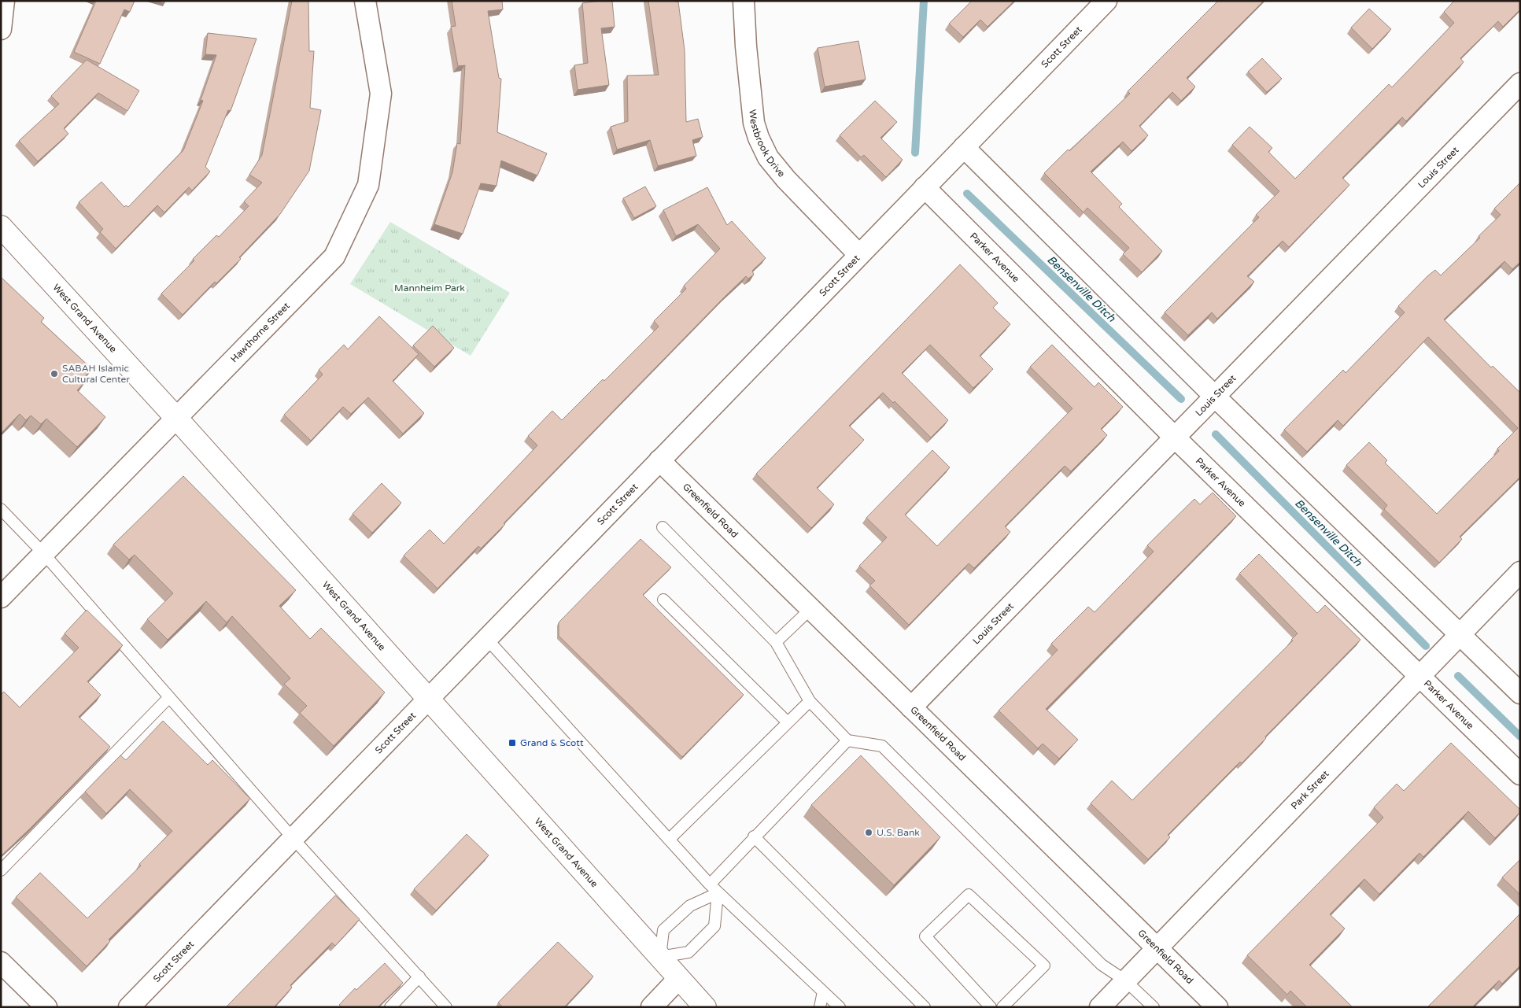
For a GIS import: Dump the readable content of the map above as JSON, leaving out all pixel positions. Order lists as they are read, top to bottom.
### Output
{
  "streets": {
    "main road": ["West Grand Avenue"],
    "street": [
      "Scott Street",
      "Westbrook Drive",
      "Louis Street",
      "Parker Avenue",
      "Hawthorne Street",
      "Greenfield Road",
      "Park Street"
    ]
  },
  "crossings": [
    ["Scott Street", "Westbrook Drive"],
    ["Scott Street", "Parker Avenue"],
    ["Scott Street", "West Grand Avenue"],
    ["Scott Street", "Greenfield Road"],
    ["Louis Street", "Parker Avenue"],
    ["Louis Street", "Greenfield Road"],
    ["Parker Avenue", "Park Street"],
    ["West Grand Avenue", "Hawthorne Street"],
    ["Greenfield Road", "Park Street"]
  ],
  "water": ["Bensenville Ditch"],
  "parks": ["Mannheim Park"],
  "places": {
    "other": ["SABAH Islamic Cultural Center", "U.S. Bank"],
    "transit": ["Grand & Scott"]
  }
}
